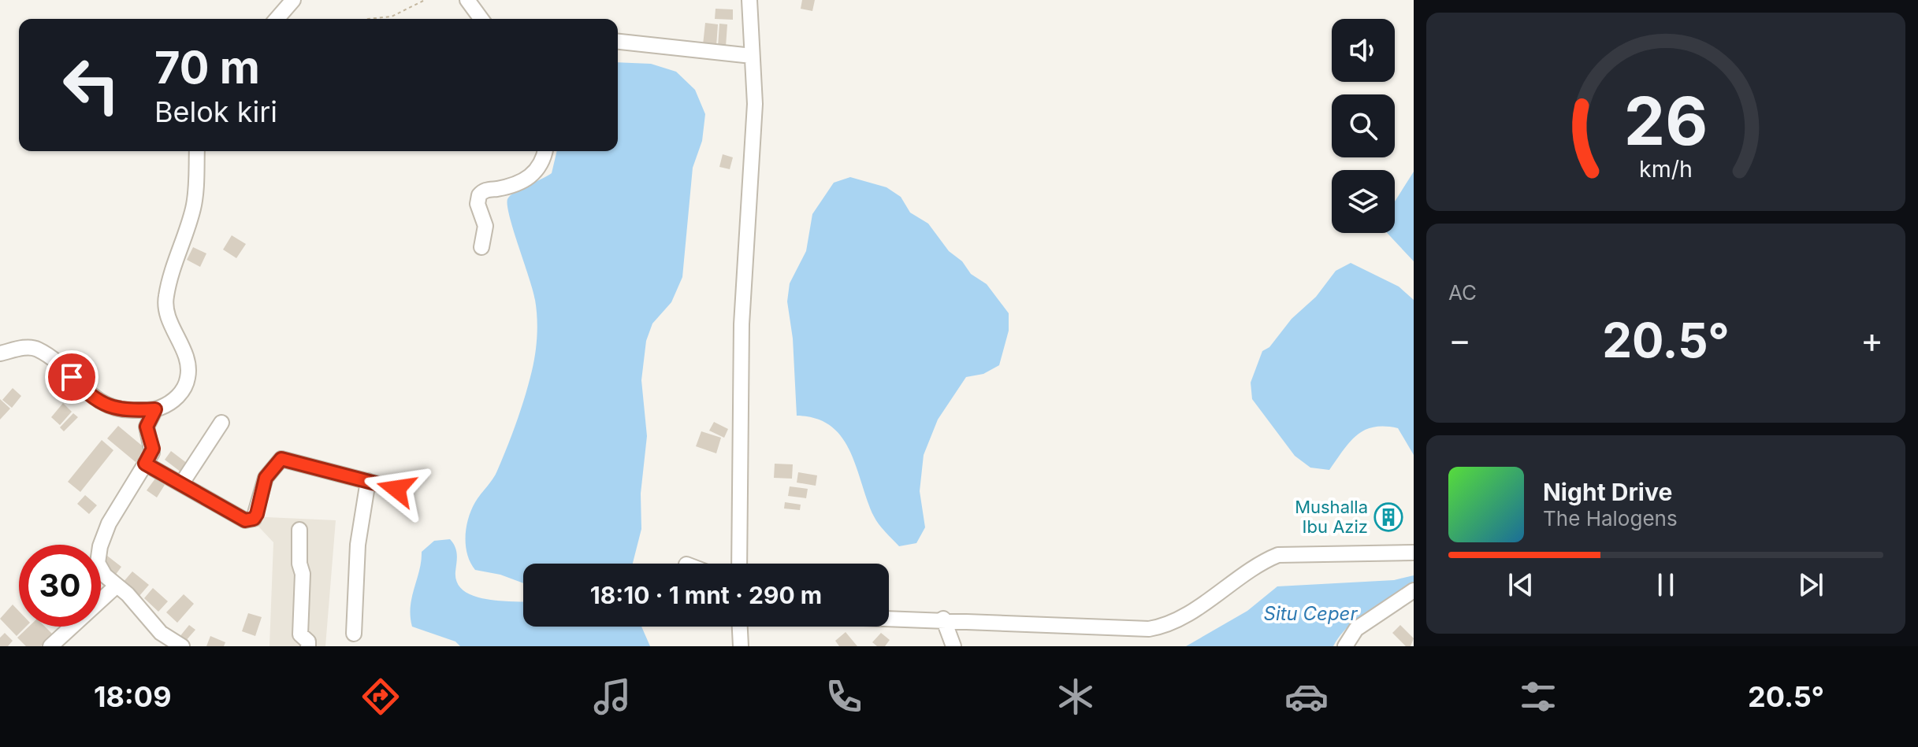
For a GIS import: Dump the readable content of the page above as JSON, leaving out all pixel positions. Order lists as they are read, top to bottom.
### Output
{
  "water": ["Situ Ceper"],
  "places": {
    "building": ["Mushalla Ibu Aziz"]
  },
  "page": {
    "turn": ["70 m", "Belok kiri"],
    "tile": "AC",
    "heat": ["−", "20.5°", "+"],
    "song": ["Night Drive", "The Halogens"],
    "limit": "30",
    "trip": "18:10 · 1 mnt · 290 m",
    "tabs": ["18:09", "20.5°"],
    "gauge": ["26", "km/h"]
  }
}
